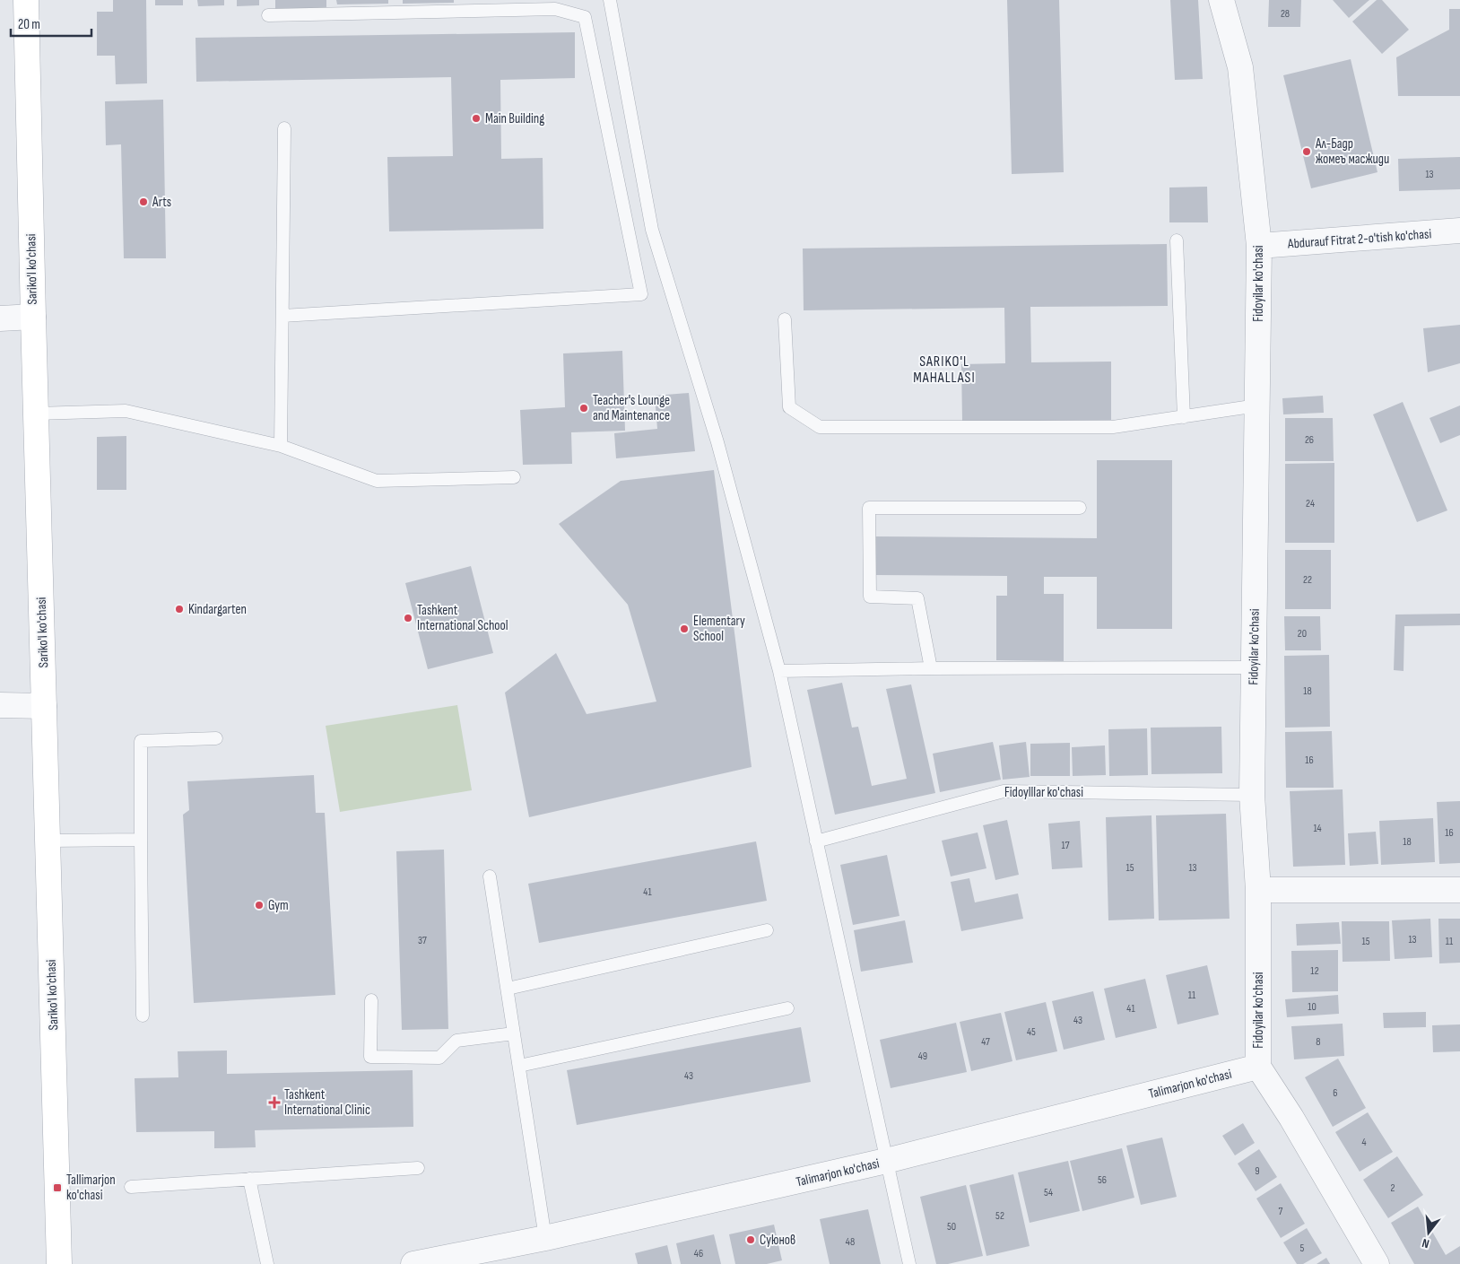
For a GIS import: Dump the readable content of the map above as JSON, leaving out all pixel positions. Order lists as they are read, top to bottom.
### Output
{
  "streets": {
    "main road": ["Sariko'l ko'chasi"],
    "street": ["Abdurauf Fitrat 2-o'tish ko'chasi", "Fidoyilar ko'chasi", "Talimarjon ko'chasi"],
    "lane": ["Fidoylllar ko'chasi"]
  },
  "crossings": [
    ["Abdurauf Fitrat 2-o'tish ko'chasi", "Fidoyilar ko'chasi"],
    ["Fidoyilar ko'chasi", "Fidoylllar ko'chasi"],
    ["Fidoyilar ko'chasi", "Talimarjon ko'chasi"]
  ],
  "districts": ["SARIKO'L MAHALLASI"],
  "places": {
    "other": [
      "Main Building",
      "Ал-Бадр жомеъ масжиди",
      "Arts",
      "Teacher's Lounge and Maintenance",
      "Kindargarten",
      "Tashkent International School",
      "Elementary School",
      "Gym",
      "Суюнов"
    ],
    "health": ["Tashkent International Clinic"],
    "transit": ["Tallimarjon ko'chasi"]
  },
  "house_numbers": [
    "28",
    "13",
    "26",
    "24",
    "22",
    "20",
    "18",
    "16",
    "14",
    "16",
    "18",
    "17",
    "15",
    "13",
    "41",
    "13",
    "37",
    "15",
    "11",
    "12",
    "11",
    "10",
    "41",
    "43",
    "45",
    "47",
    "8",
    "49",
    "43",
    "6",
    "4",
    "9",
    "56",
    "2",
    "54",
    "7",
    "52",
    "50",
    "48",
    "5",
    "46"
  ],
  "scale_bar": "20 m",
  "north": "bottom"
}
